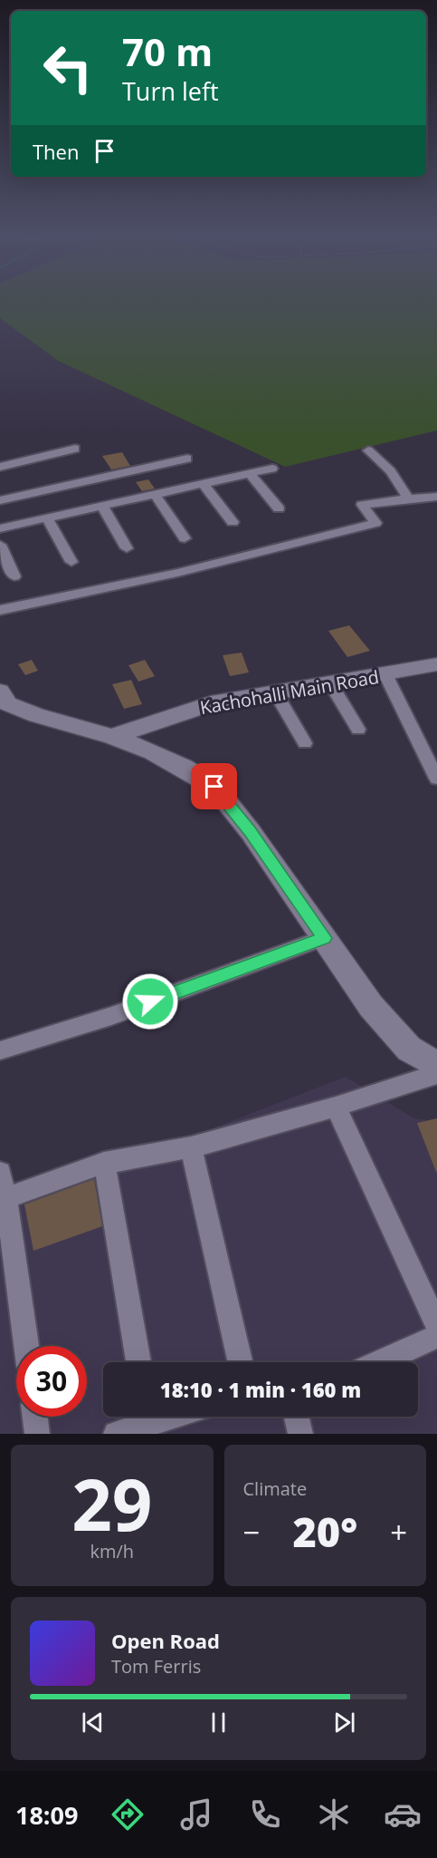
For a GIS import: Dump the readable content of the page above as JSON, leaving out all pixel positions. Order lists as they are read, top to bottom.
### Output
{
  "streets": {
    "main road": ["Kachohalli Main Road"]
  },
  "page": {
    "turn": ["70 m", "Turn left"],
    "then": "Then",
    "limit": "30",
    "trip": "18:10 · 1 min · 160 m",
    "tile": [
      ["29", "km/h"],
      "Climate"
    ],
    "heat": ["−", "20°", "+"],
    "song": ["Open Road", "Tom Ferris"],
    "tabs": "18:09"
  }
}
